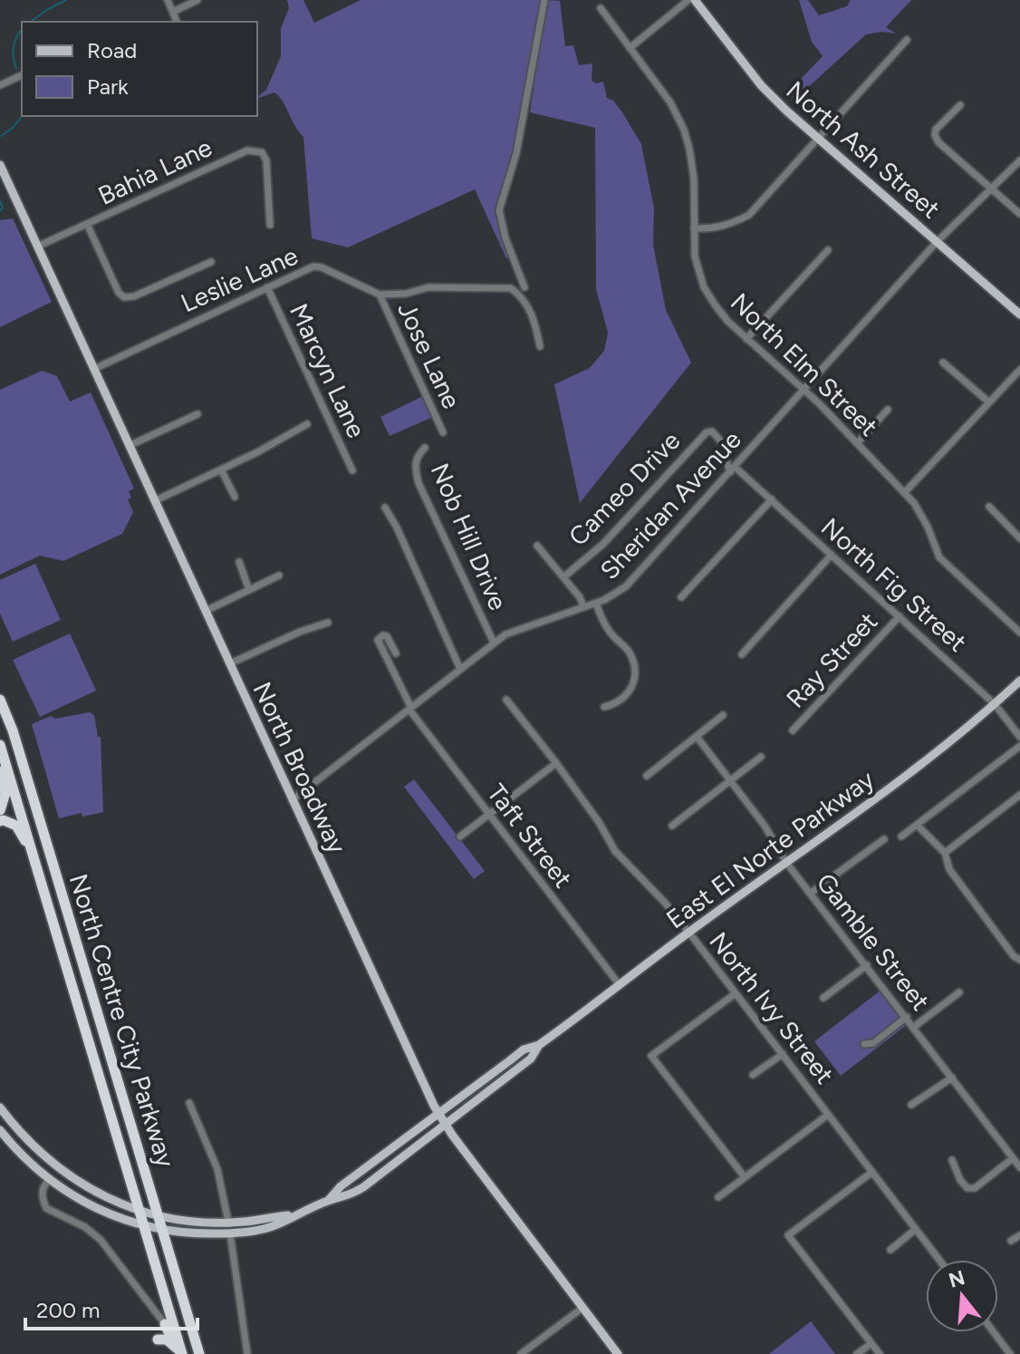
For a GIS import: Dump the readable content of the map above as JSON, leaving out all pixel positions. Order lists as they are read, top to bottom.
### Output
{
  "streets": {
    "highway": ["North Centre City Parkway"],
    "main road": ["North Ash Street", "North Broadway", "East El Norte Parkway"],
    "street": [
      "Bahia Lane",
      "Leslie Lane",
      "Jose Lane",
      "North Elm Street",
      "Marcyn Lane",
      "Cameo Drive",
      "Sheridan Avenue",
      "Nob Hill Drive",
      "North Fig Street",
      "Ray Street",
      "Taft Street",
      "Gamble Street",
      "North Ivy Street"
    ]
  },
  "crossings": [
    ["North Ash Street", "Sheridan Avenue"],
    ["Bahia Lane", "North Broadway"],
    ["Leslie Lane", "Jose Lane"],
    ["Leslie Lane", "Marcyn Lane"],
    ["Leslie Lane", "North Broadway"],
    ["North Elm Street", "Sheridan Avenue"],
    ["Cameo Drive", "Sheridan Avenue"],
    ["Cameo Drive", "North Fig Street"],
    ["Sheridan Avenue", "Nob Hill Drive"],
    ["Sheridan Avenue", "North Fig Street"],
    ["Sheridan Avenue", "North Broadway"],
    ["Sheridan Avenue", "Taft Street"],
    ["North Fig Street", "Ray Street"],
    ["North Fig Street", "East El Norte Parkway"],
    ["North Broadway", "East El Norte Parkway"],
    ["Taft Street", "East El Norte Parkway"],
    ["East El Norte Parkway", "Gamble Street"],
    ["East El Norte Parkway", "North Ivy Street"],
    ["East El Norte Parkway", "North Centre City Parkway"]
  ],
  "legend": ["Road", "Park"],
  "scale_bar": "200 m",
  "north": "top"
}
